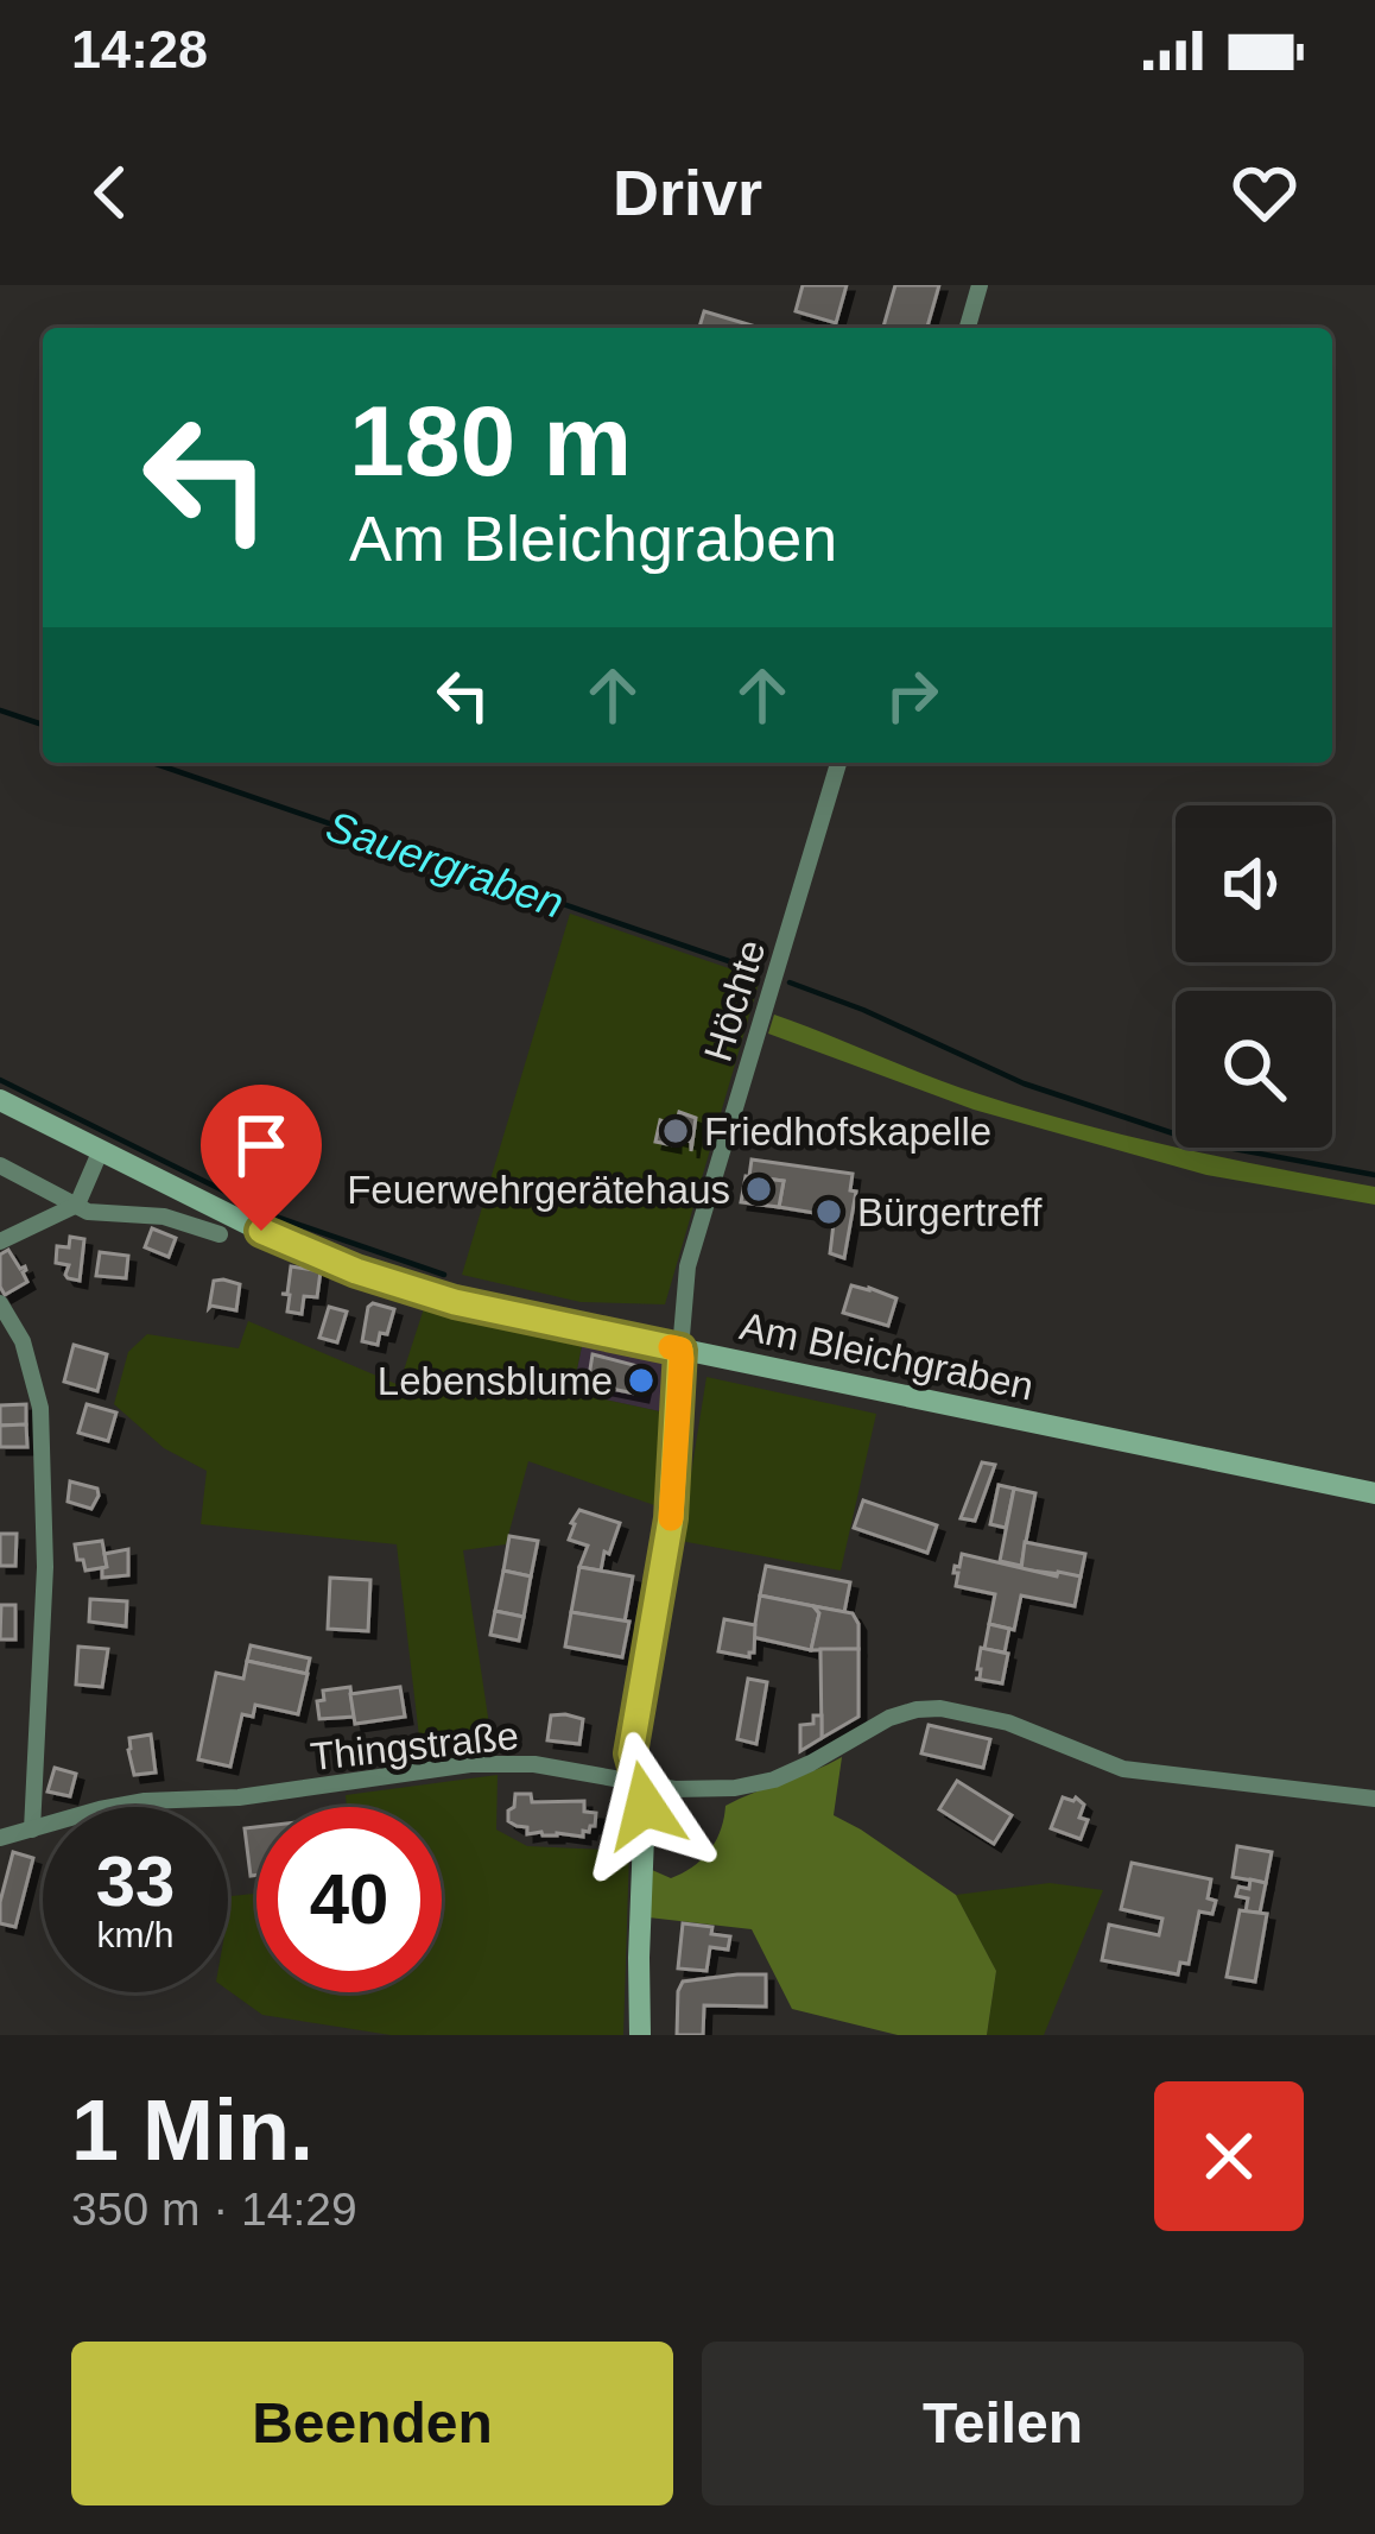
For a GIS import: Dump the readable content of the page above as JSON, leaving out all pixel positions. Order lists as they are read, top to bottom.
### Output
{
  "streets": {
    "street": ["Höchte", "Am Bleichgraben", "Thingstraße"]
  },
  "crossings": [
    ["Höchte", "Am Bleichgraben"]
  ],
  "water": ["Sauergraben"],
  "places": [
    "Friedhofskapelle",
    "Feuerwehrgerätehaus",
    "Bürgertreff",
    "Lebensblume"
  ],
  "page": {
    "status": "14:28",
    "header": "Drivr",
    "turn": ["180 m", "Am Bleichgraben"],
    "speed": "33 km/h",
    "limit": "40",
    "heading": ["1 Min.", "350 m · 14:29"],
    "buttons": ["Beenden", "Teilen"]
  }
}
